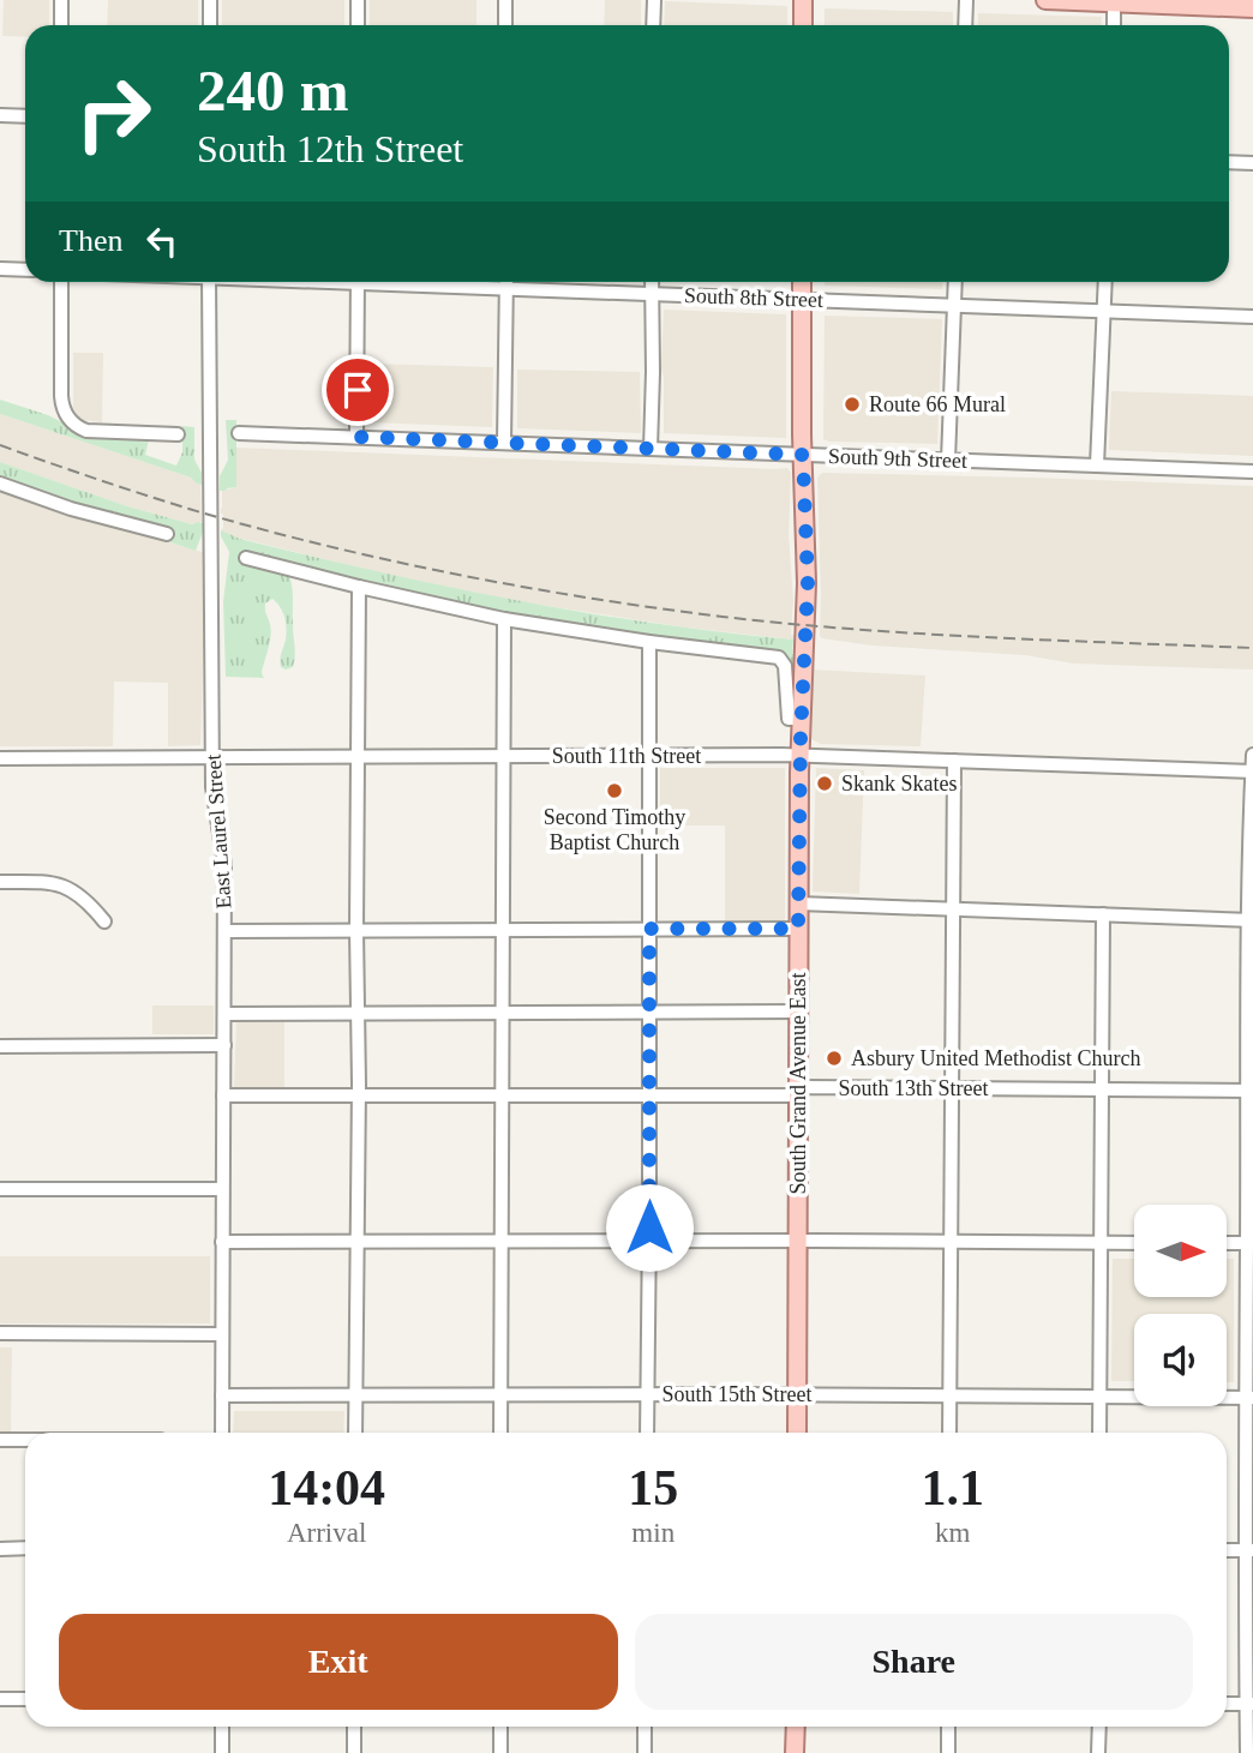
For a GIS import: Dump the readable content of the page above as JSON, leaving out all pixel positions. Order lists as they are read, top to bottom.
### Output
{
  "streets": {
    "main road": ["South Grand Avenue East"],
    "street": [
      "South 8th Street",
      "South 9th Street",
      "South 11th Street",
      "East Laurel Street",
      "South 13th Street",
      "South 15th Street"
    ]
  },
  "crossings": [
    ["South 8th Street", "South Grand Avenue East"],
    ["South 9th Street", "South Grand Avenue East"],
    ["South 11th Street", "East Laurel Street"],
    ["South 11th Street", "South Grand Avenue East"],
    ["East Laurel Street", "South 13th Street"],
    ["East Laurel Street", "South 15th Street"],
    ["South Grand Avenue East", "South 13th Street"],
    ["South Grand Avenue East", "South 15th Street"]
  ],
  "places": [
    "Route 66 Mural",
    "Skank Skates",
    "Second Timothy Baptist Church",
    "Asbury United Methodist Church"
  ],
  "north": "right",
  "page": {
    "turn": ["240 m", "South 12th Street"],
    "then": "Then",
    "eta": [
      "14:04",
      "Arrival",
      "15",
      "min",
      "1.1",
      "km"
    ],
    "buttons": ["Exit", "Share"]
  }
}
